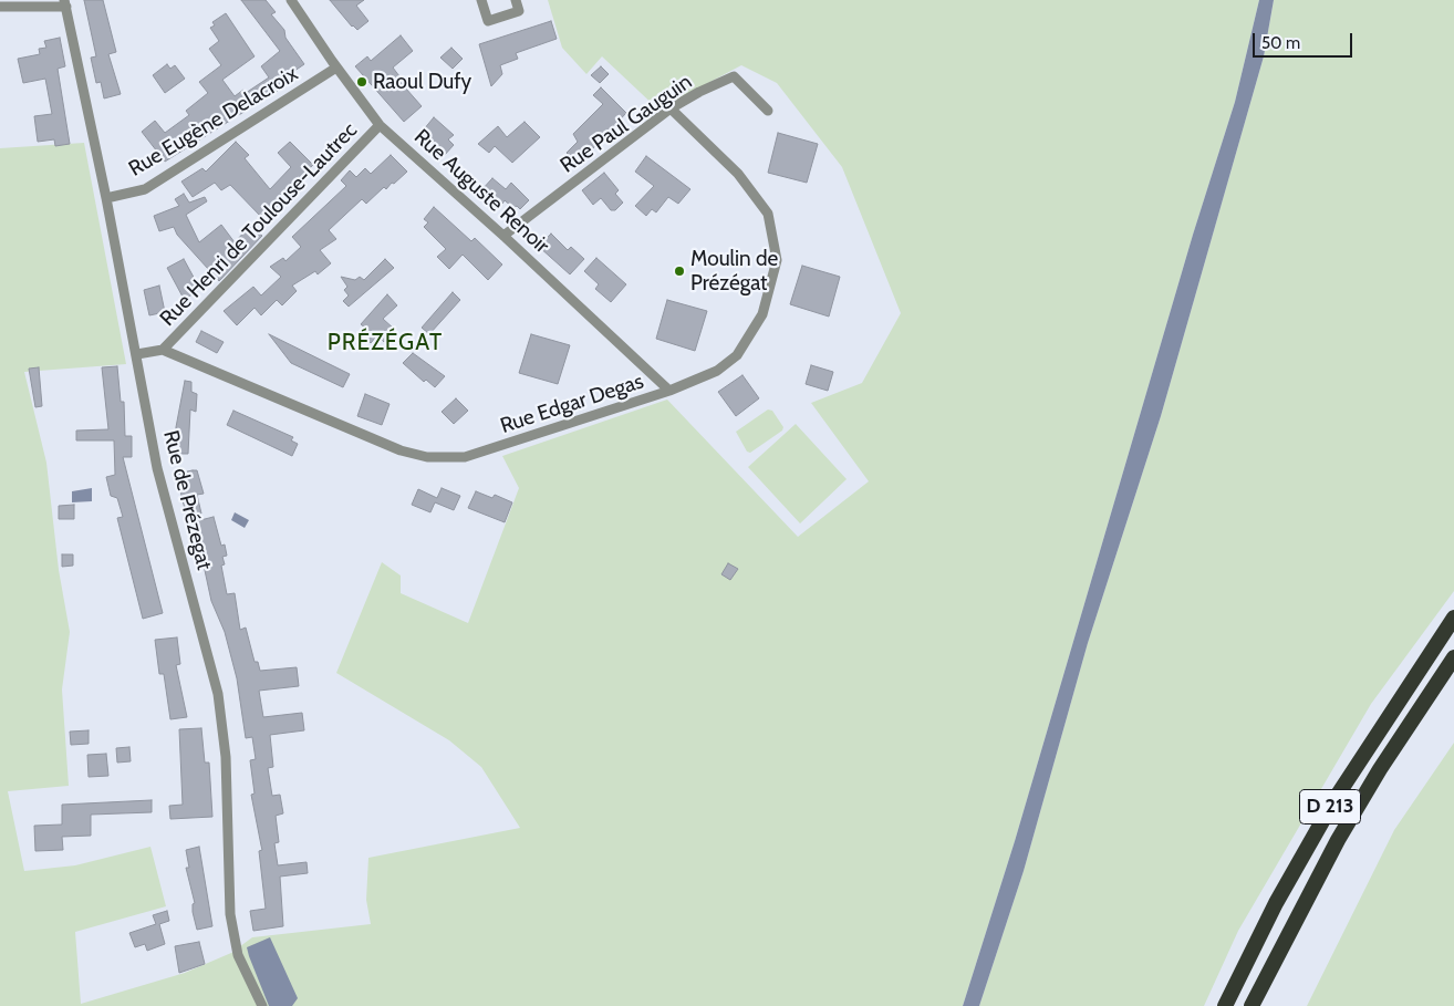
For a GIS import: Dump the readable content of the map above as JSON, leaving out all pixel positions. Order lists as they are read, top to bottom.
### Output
{
  "streets": {
    "highway": ["D 213"],
    "street": [
      "Rue Eugène Delacroix",
      "Rue Paul Gauguin",
      "Rue Auguste Renoir",
      "Rue Henri de Toulouse-Lautrec",
      "Rue Edgar Degas",
      "Rue de Prézegat"
    ]
  },
  "crossings": [
    ["Rue Eugène Delacroix", "Rue Auguste Renoir"],
    ["Rue Eugène Delacroix", "Rue de Prézegat"],
    ["Rue Paul Gauguin", "Rue Auguste Renoir"],
    ["Rue Paul Gauguin", "Rue Edgar Degas"],
    ["Rue Auguste Renoir", "Rue Henri de Toulouse-Lautrec"],
    ["Rue Auguste Renoir", "Rue Edgar Degas"],
    ["Rue Henri de Toulouse-Lautrec", "Rue Edgar Degas"]
  ],
  "districts": ["PRÉZÉGAT"],
  "places": ["Raoul Dufy", "Moulin de Prézégat"],
  "scale_bar": "50 m"
}
